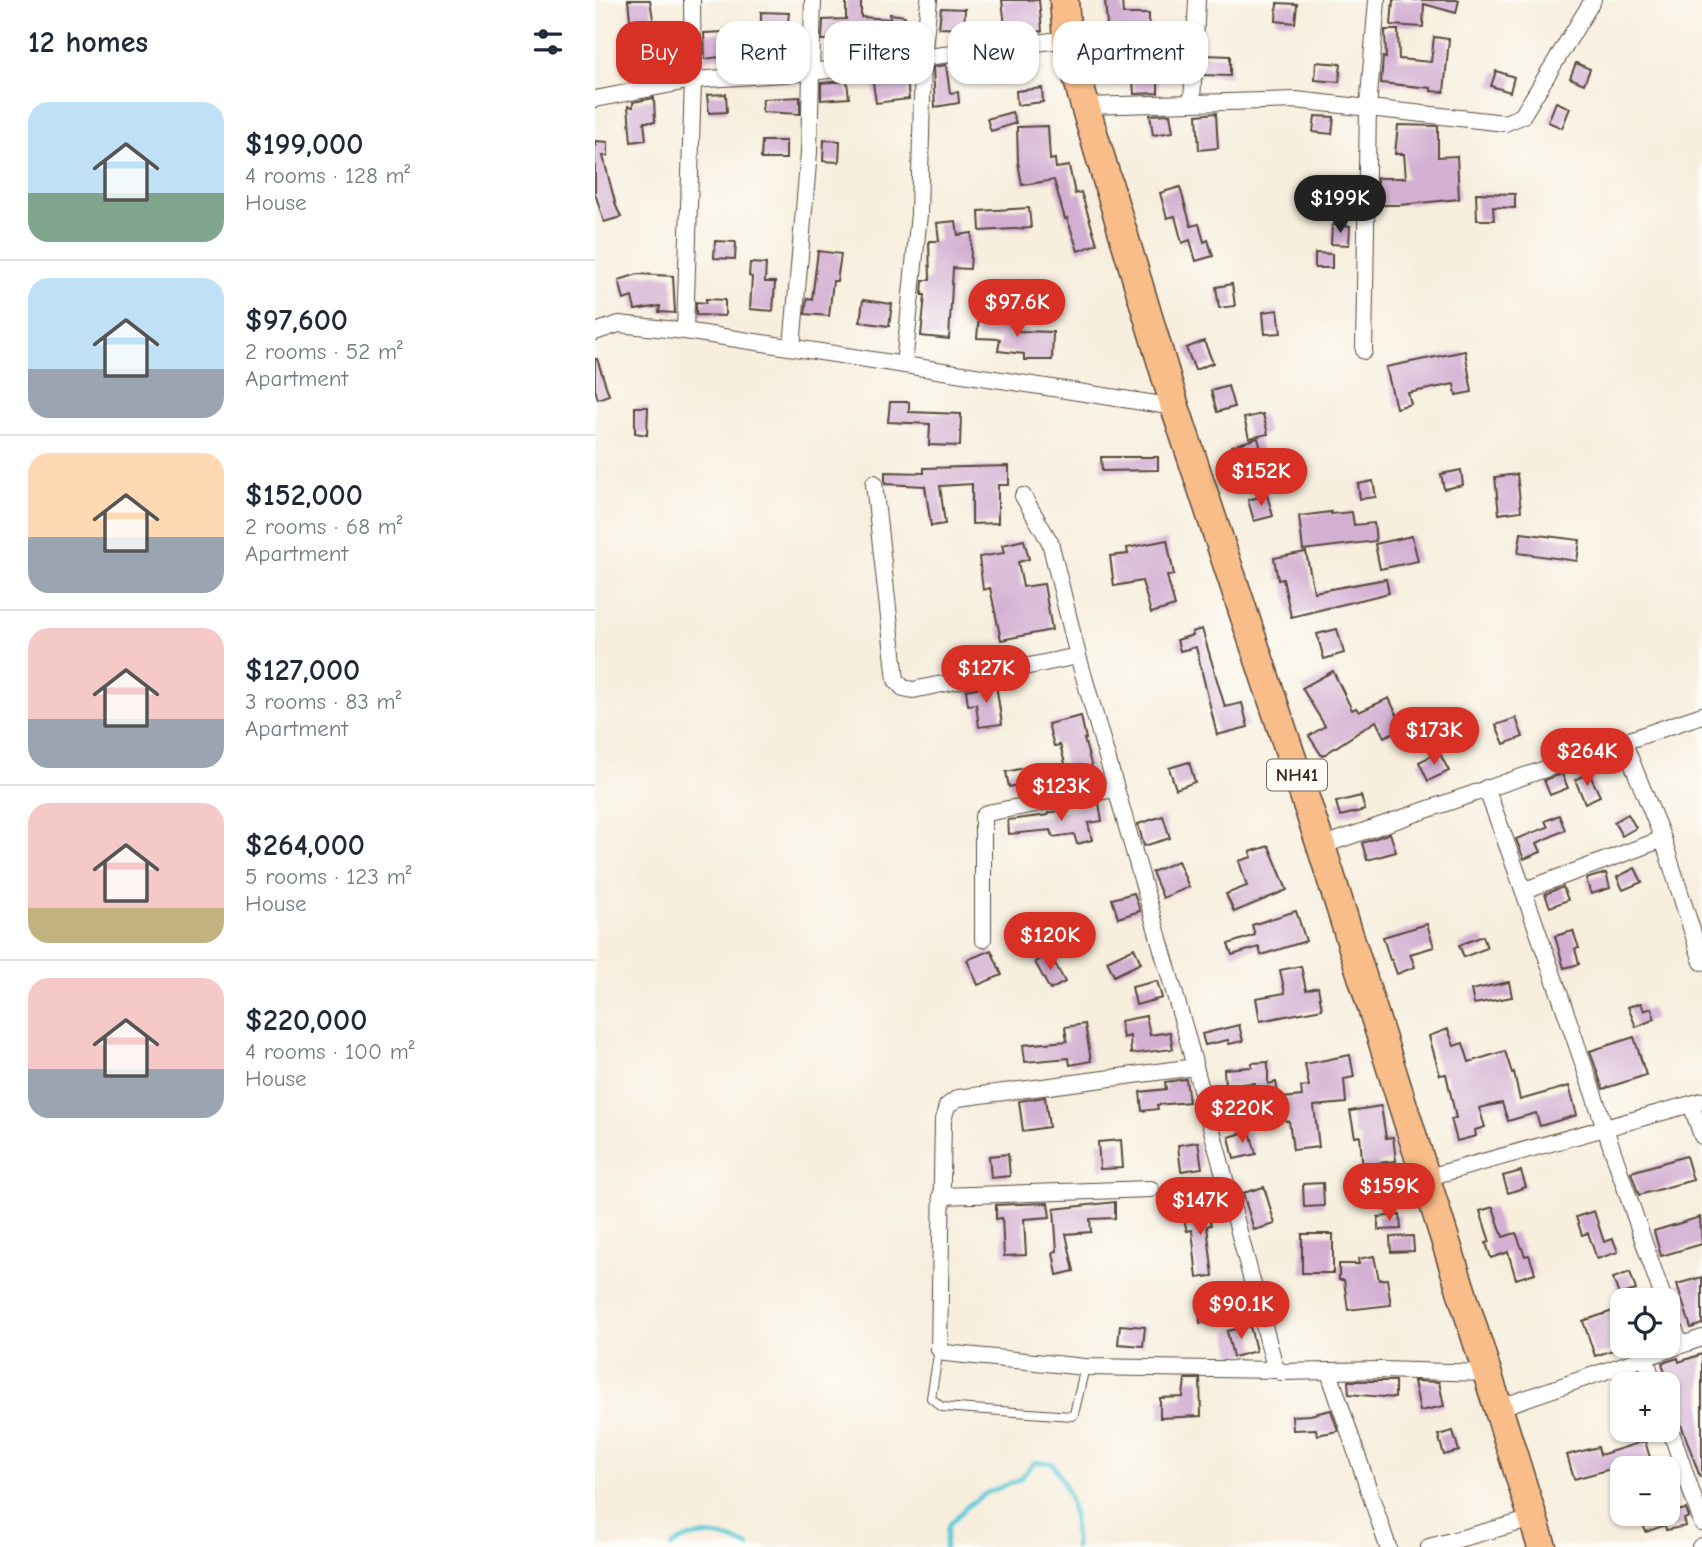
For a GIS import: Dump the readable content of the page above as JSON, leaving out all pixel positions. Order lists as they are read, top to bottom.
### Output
{
  "streets": {
    "highway": ["NH41"]
  },
  "page": {
    "heading": "12 homes",
    "chip": [
      "Buy",
      "Rent",
      "Filters",
      "New",
      "Apartment"
    ],
    "list": [
      {
        "name": "$199,000",
        "note": "4 rooms · 128 m² · House"
      },
      {
        "name": "$97,600",
        "note": "2 rooms · 52 m² · Apartment"
      },
      {
        "name": "$152,000",
        "note": "2 rooms · 68 m² · Apartment"
      },
      {
        "name": "$127,000",
        "note": "3 rooms · 83 m² · Apartment"
      },
      {
        "name": "$264,000",
        "note": "5 rooms · 123 m² · House"
      },
      {
        "name": "$220,000",
        "note": "4 rooms · 100 m² · House"
      }
    ],
    "price": [
      "$199K",
      "$97.6K",
      "$152K",
      "$127K",
      "$173K",
      "$264K",
      "$123K",
      "$120K",
      "$220K",
      "$159K",
      "$147K",
      "$90.1K"
    ],
    "map_buttons": ["+", "−"]
  }
}
